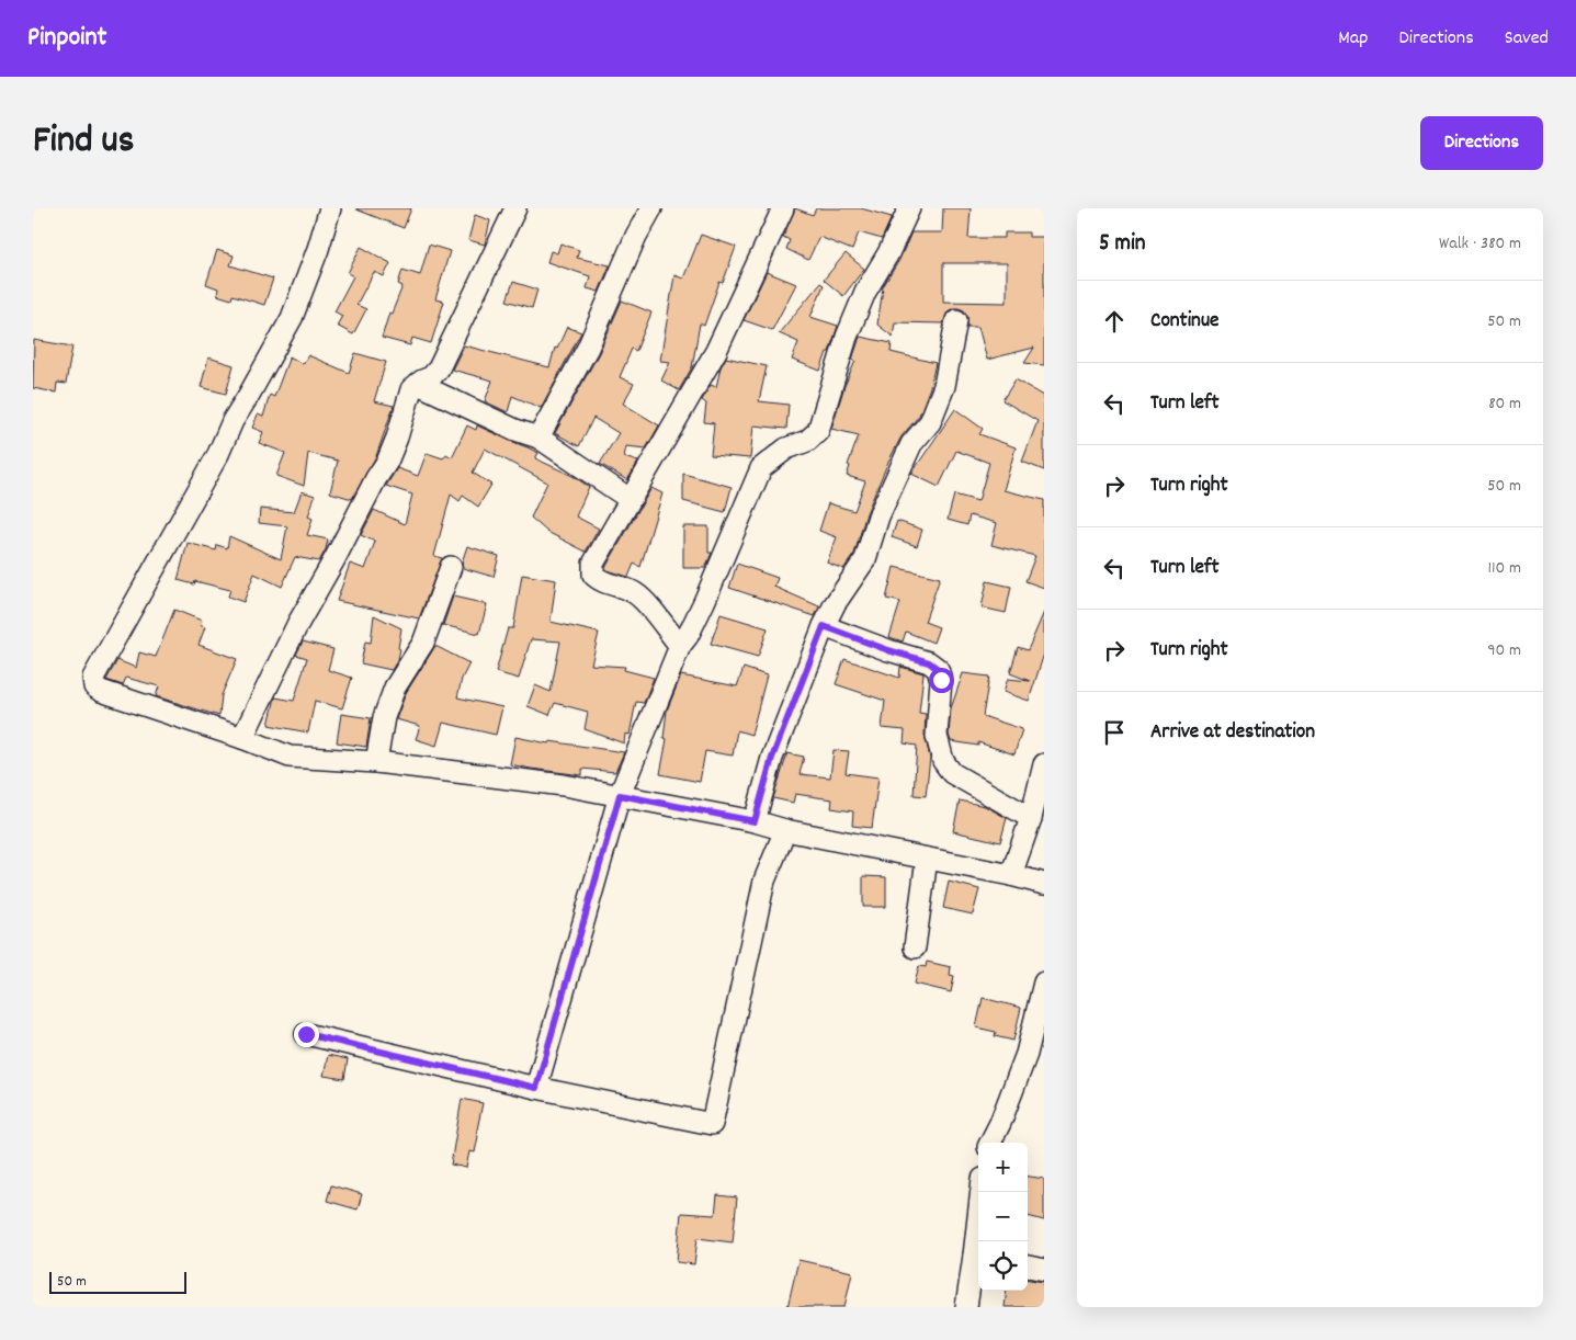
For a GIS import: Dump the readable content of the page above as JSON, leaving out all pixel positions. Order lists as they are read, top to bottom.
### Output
{
  "scale_bar": "50 m",
  "page": {
    "header": "Pinpoint",
    "nav": ["Map", "Directions", "Saved"],
    "title": "Find us",
    "buttons": "Directions",
    "heading": ["5 min", "Walk · 380 m"],
    "list": [
      ["Continue", "50 m"],
      ["Turn left", "80 m"],
      ["Turn right", "50 m"],
      ["Turn left", "110 m"],
      ["Turn right", "90 m"],
      "Arrive at destination"
    ],
    "map_buttons": ["+", "−"],
    "scale": "50 m"
  }
}
